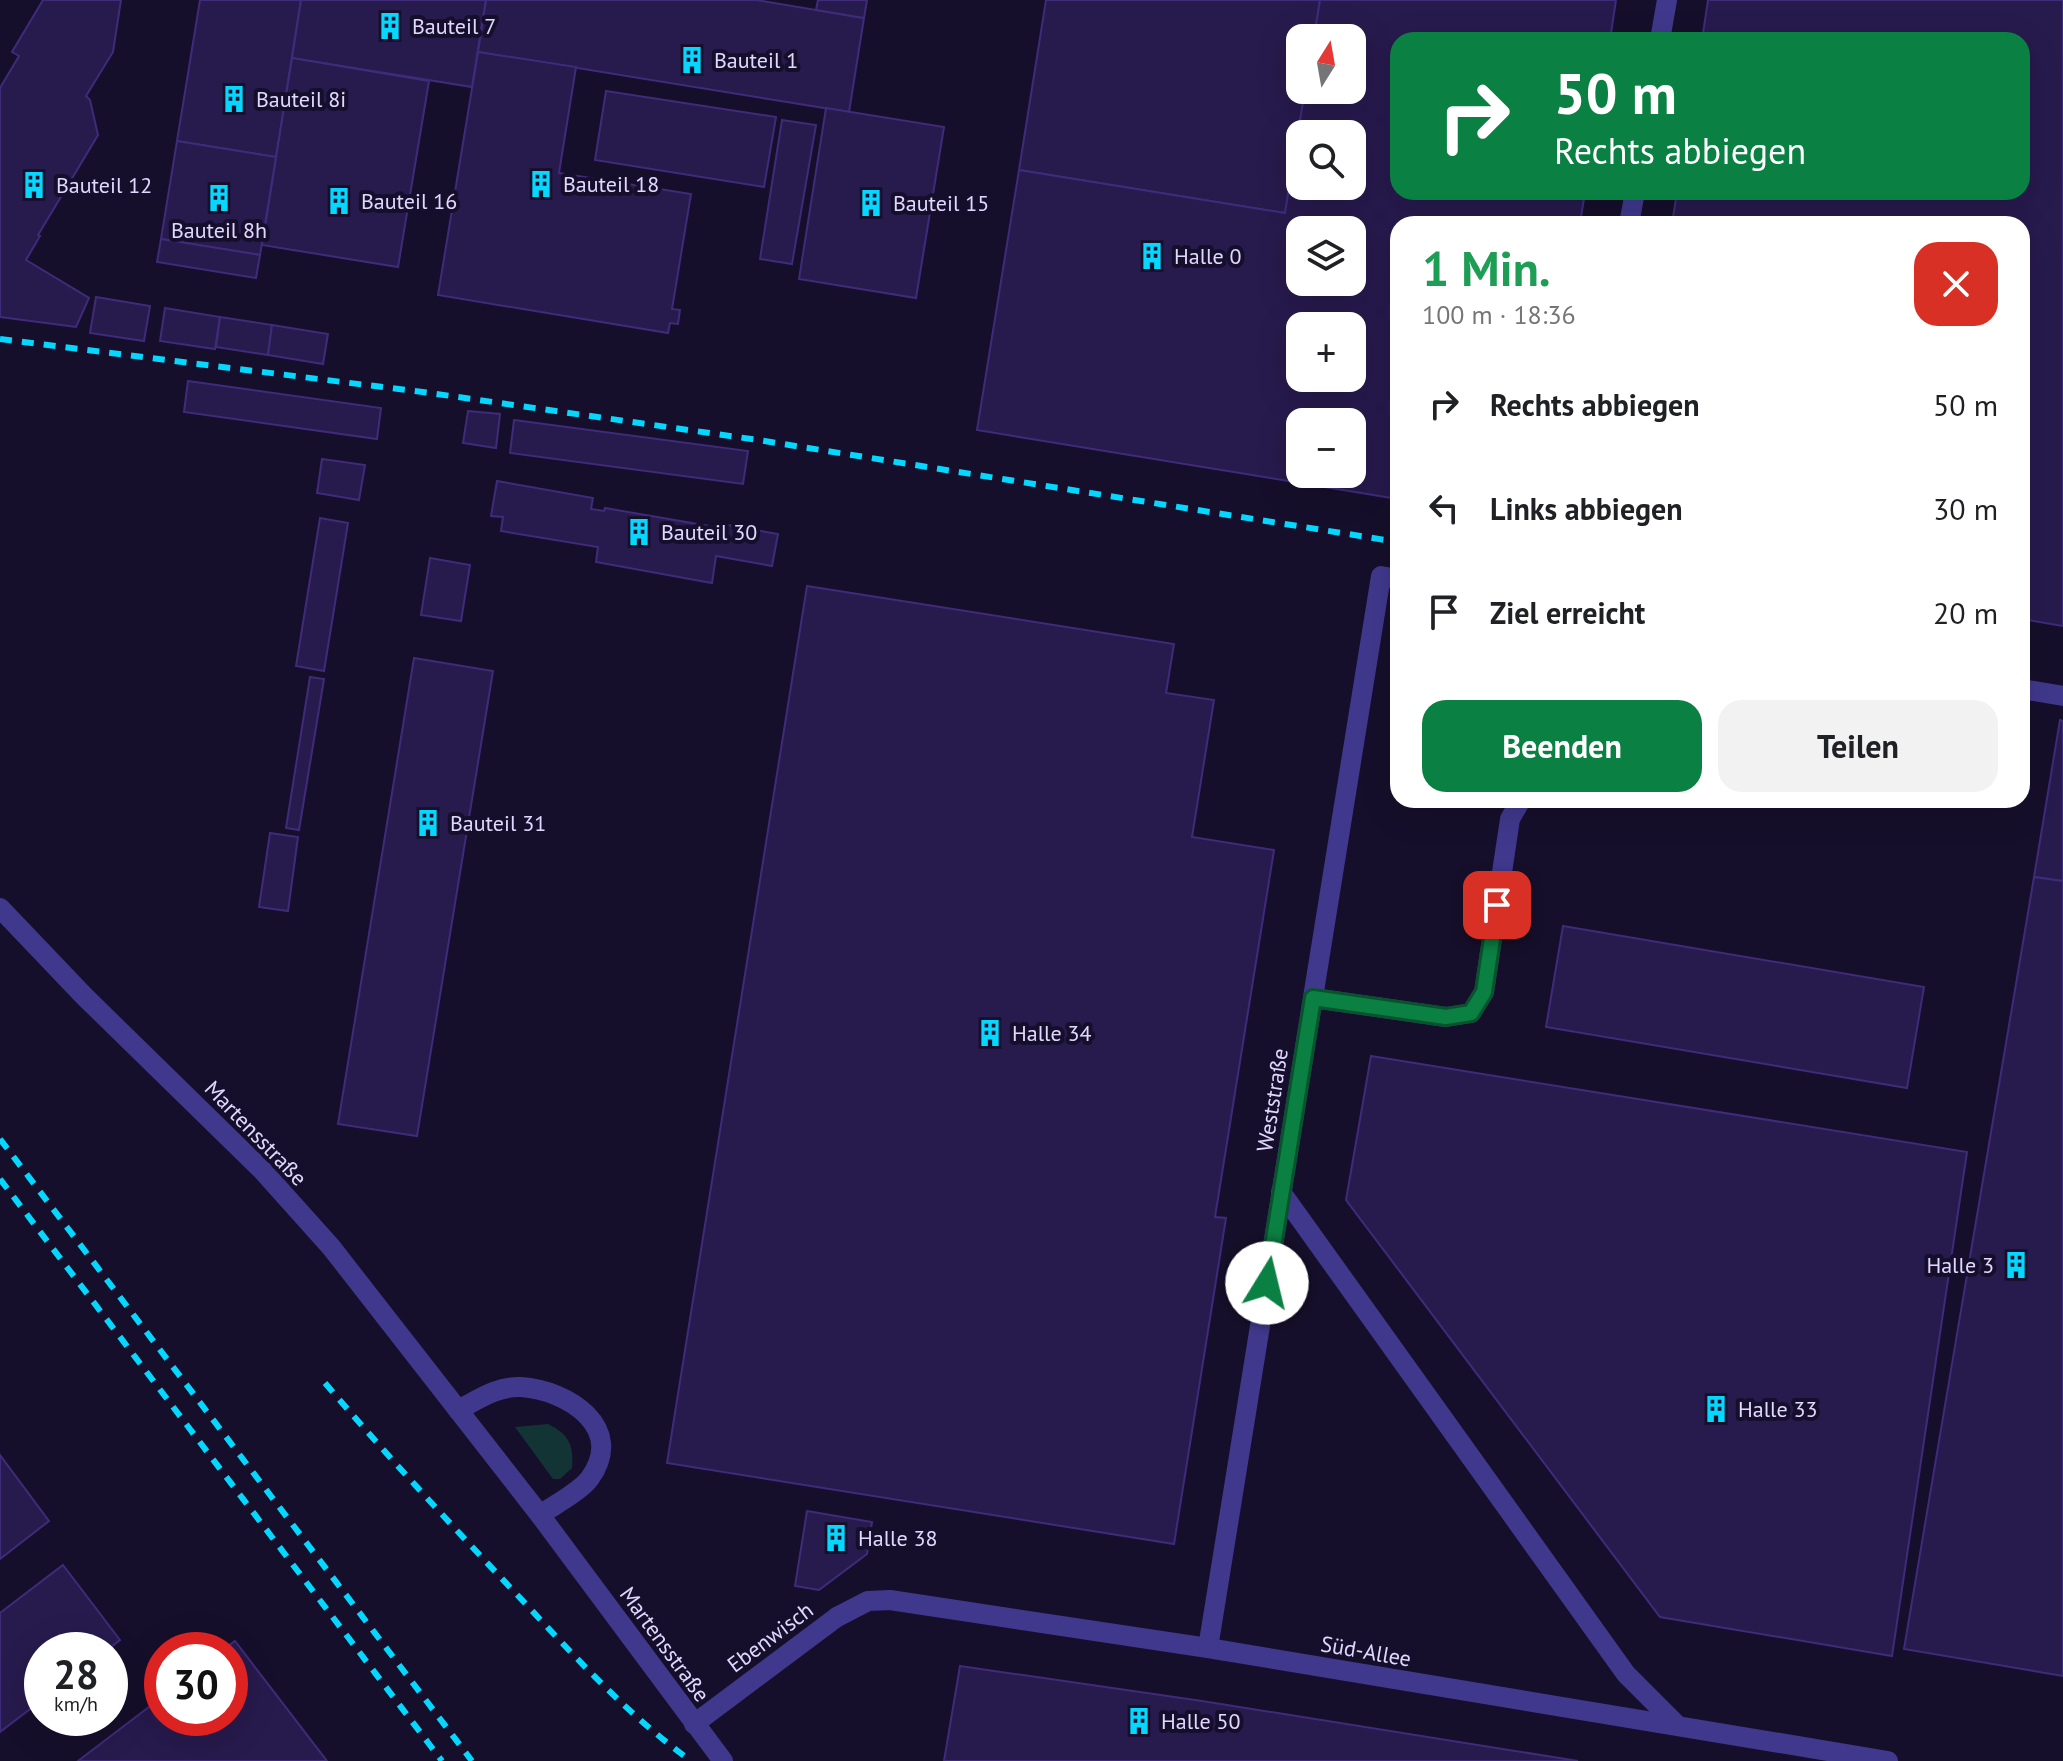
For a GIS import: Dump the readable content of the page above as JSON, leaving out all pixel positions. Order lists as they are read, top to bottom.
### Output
{
  "streets": {
    "street": [
      "Weststraße",
      "Martensstraße",
      "Ebenwisch",
      "Süd-Allee"
    ]
  },
  "crossings": [
    ["Weststraße", "Süd-Allee"],
    ["Martensstraße", "Ebenwisch"],
    ["Ebenwisch", "Süd-Allee"]
  ],
  "places": {
    "building": [
      "Bauteil 7",
      "Bauteil 1",
      "Bauteil 8i",
      "Bauteil 18",
      "Bauteil 12",
      "Bauteil 8h",
      "Bauteil 16",
      "Bauteil 15",
      "Halle 0",
      "Bauteil 30",
      "Bauteil 31",
      "Halle 34",
      "Halle 3",
      "Halle 33",
      "Halle 38",
      "Halle 50"
    ]
  },
  "north": "top",
  "page": {
    "map_buttons": ["+", "−"],
    "turn": ["50 m", "Rechts abbiegen"],
    "heading": ["1 Min.", "100 m · 18:36"],
    "list": [
      {
        "name": "Rechts abbiegen",
        "value": "50 m"
      },
      {
        "name": "Links abbiegen",
        "value": "30 m"
      },
      {
        "name": "Ziel erreicht",
        "value": "20 m"
      }
    ],
    "buttons": ["Beenden", "Teilen"],
    "speed": "28 km/h",
    "limit": "30"
  }
}
